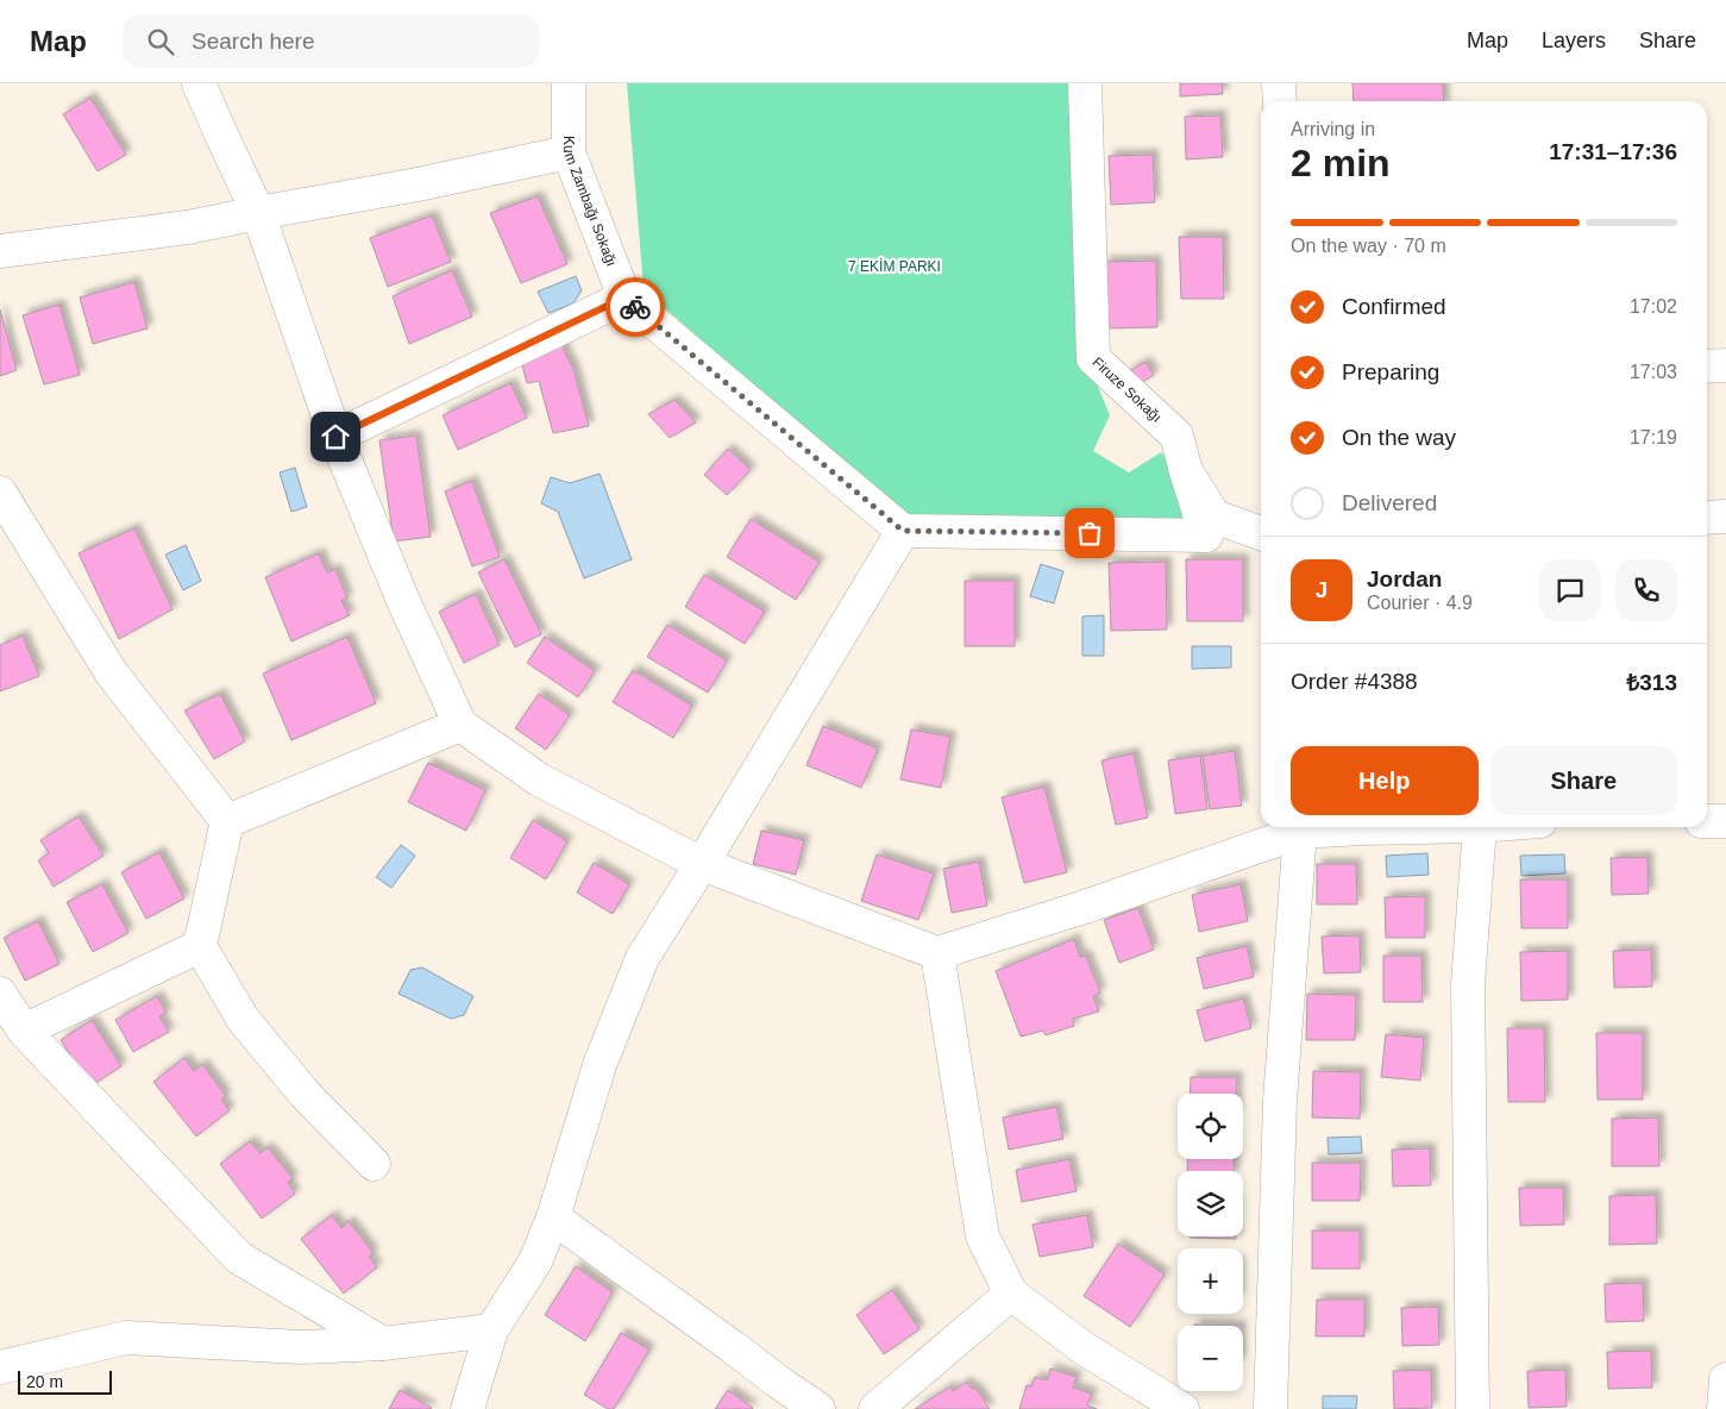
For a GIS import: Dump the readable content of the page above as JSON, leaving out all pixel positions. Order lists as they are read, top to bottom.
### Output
{
  "streets": {
    "street": ["Kum Zambağı Sokağı", "Firuze Sokağı"]
  },
  "parks": ["7 EKİM PARKI"],
  "scale_bar": "20 m",
  "page": {
    "header": "Map",
    "search": "Search here",
    "nav": ["Map", "Layers", "Share"],
    "heading": ["2 min", "Arriving in", "17:31–17:36"],
    "panel": [
      "Jordan",
      "Courier · 4.9",
      "Order #4388",
      "₺313"
    ],
    "bar": "On the way · 70 m",
    "list": [
      ["Confirmed", "17:02"],
      ["Preparing", "17:03"],
      ["On the way", "17:19"],
      "Delivered"
    ],
    "round": "J",
    "buttons": ["Help", "Share"],
    "map_buttons": ["+", "−"],
    "scale": "20 m"
  }
}
